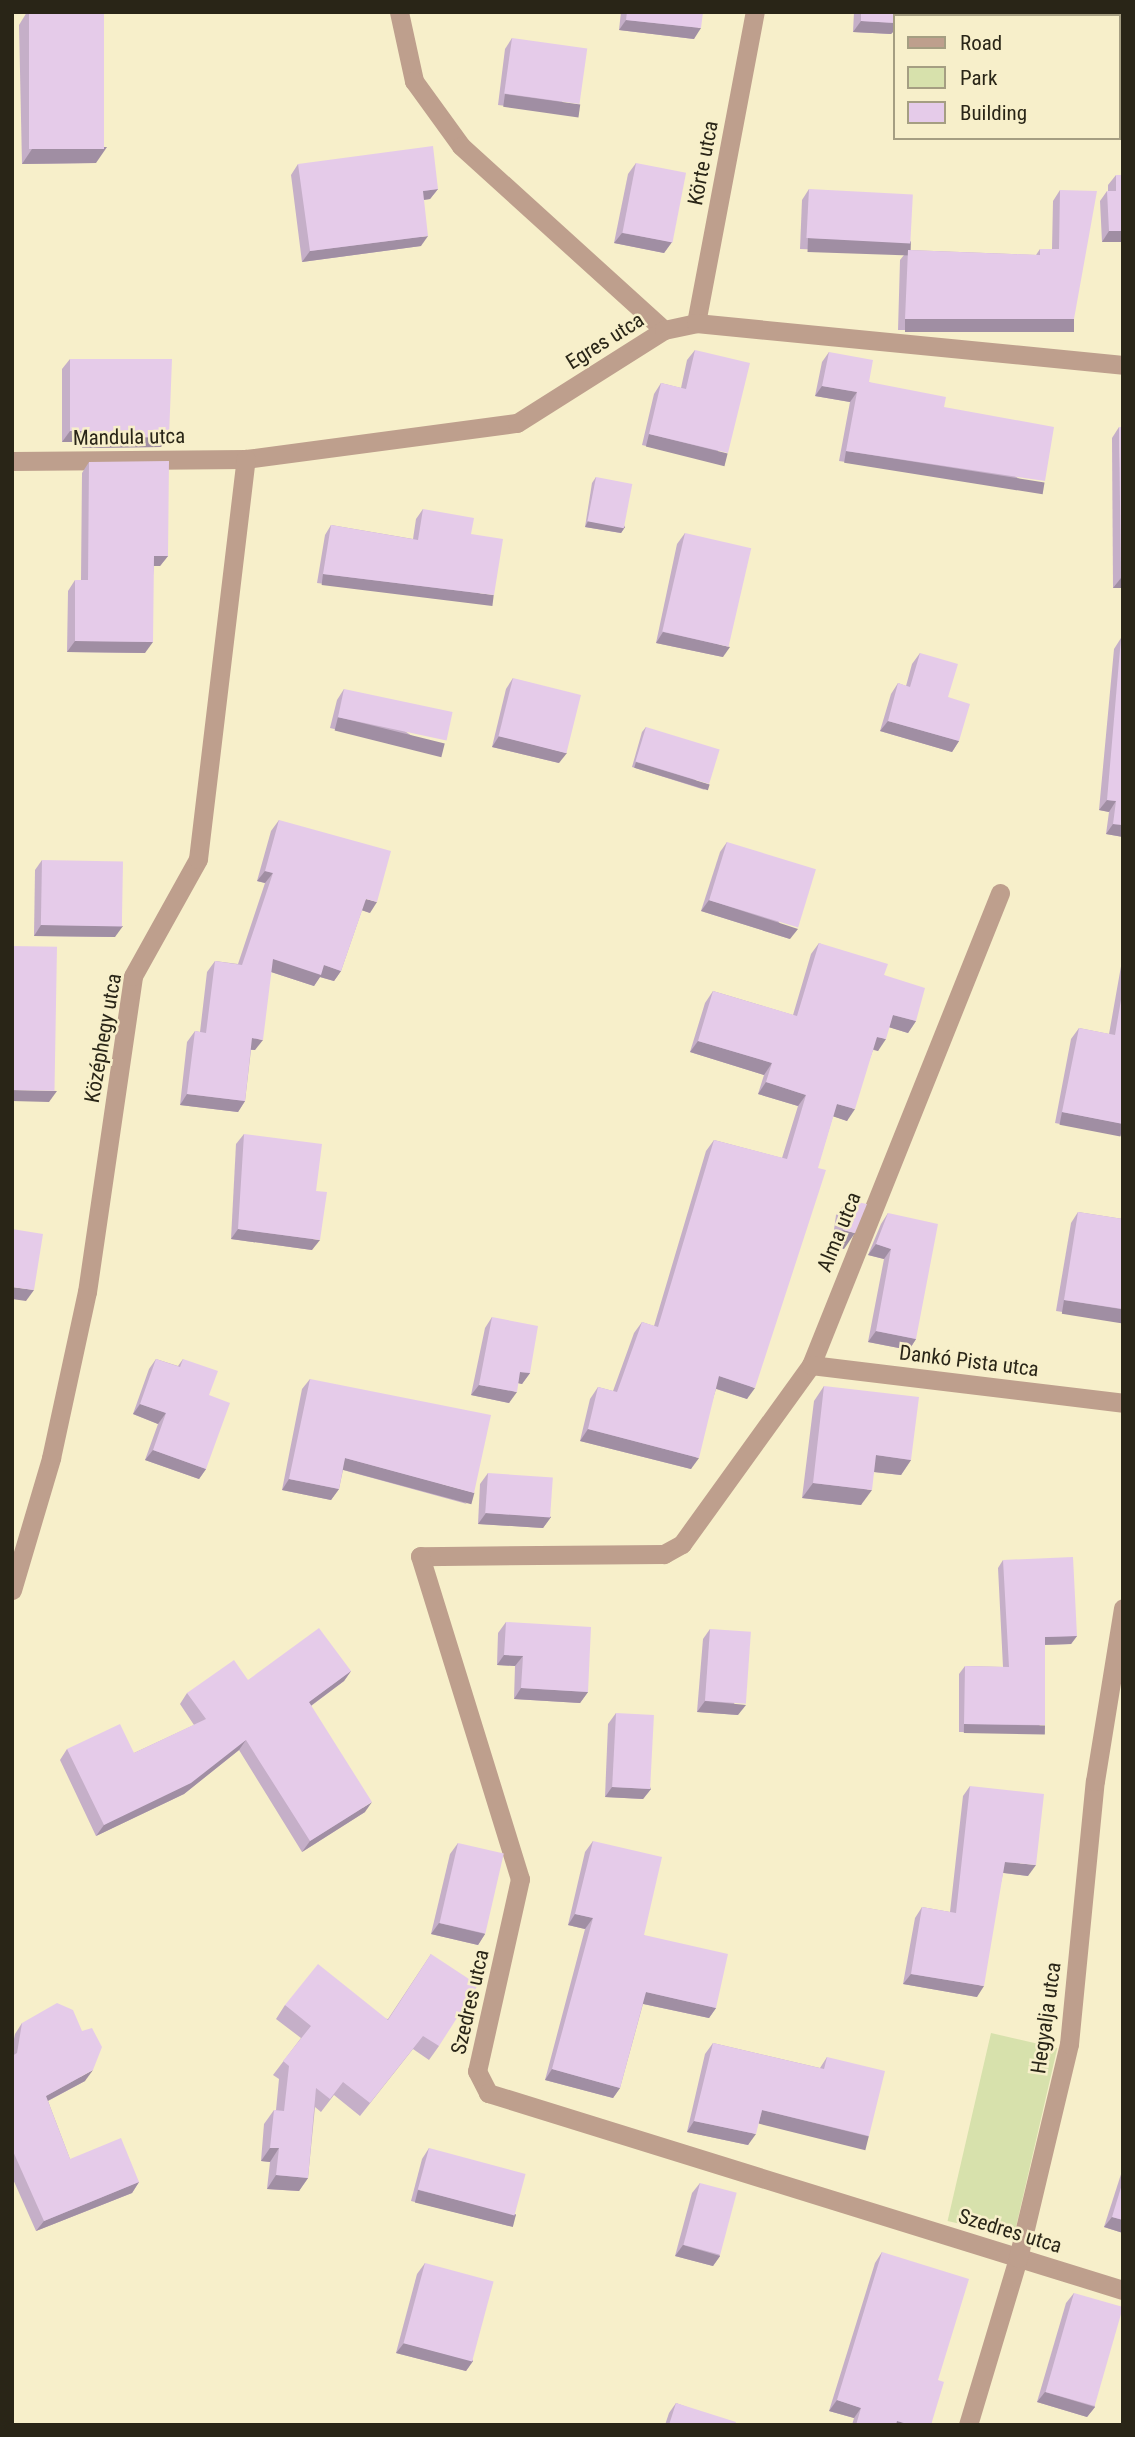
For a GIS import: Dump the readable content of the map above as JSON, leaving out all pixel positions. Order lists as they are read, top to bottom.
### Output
{
  "streets": {
    "street": [
      "Körte utca",
      "Egres utca",
      "Mandula utca",
      "Középhegy utca",
      "Alma utca",
      "Dankó Pista utca",
      "Szedres utca",
      "Hegyalja utca"
    ]
  },
  "crossings": [
    ["Körte utca", "Egres utca"],
    ["Egres utca", "Mandula utca"],
    ["Egres utca", "Középhegy utca"],
    ["Mandula utca", "Középhegy utca"],
    ["Alma utca", "Dankó Pista utca"],
    ["Alma utca", "Szedres utca"],
    ["Szedres utca", "Hegyalja utca"]
  ],
  "legend": ["Road", "Park", "Building"]
}
